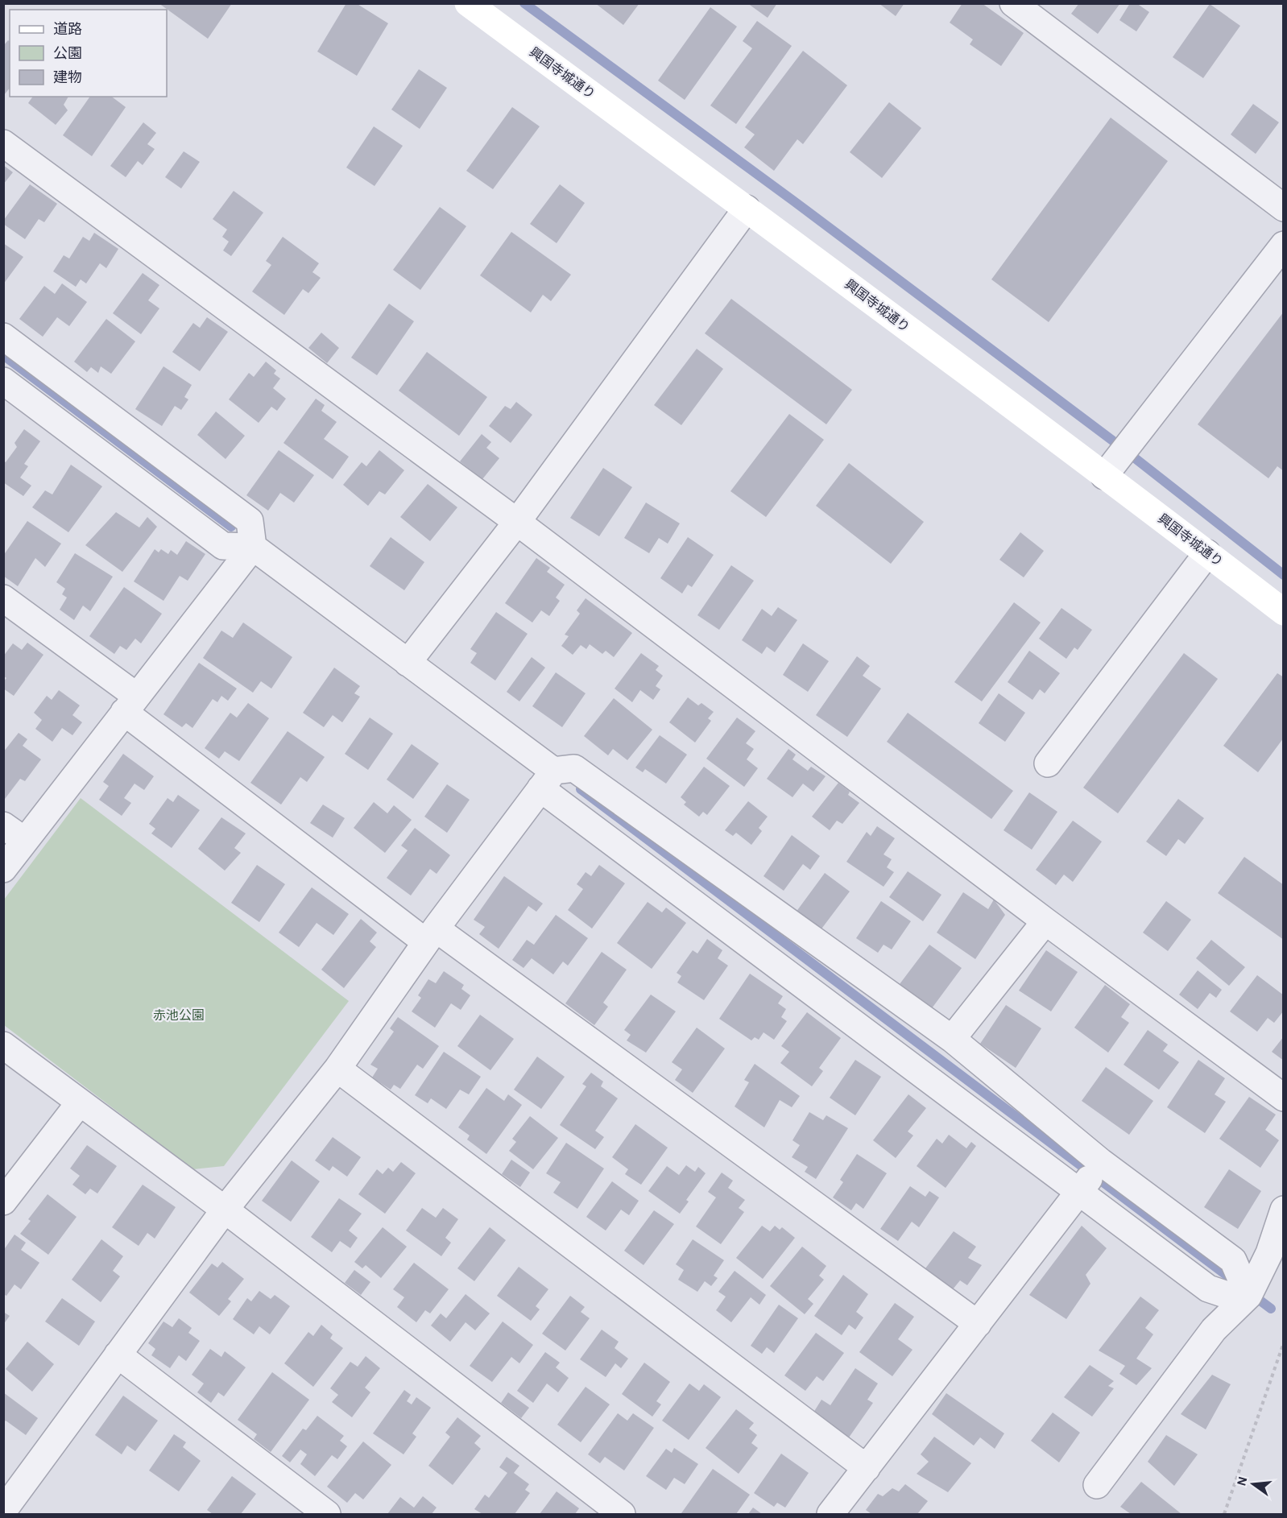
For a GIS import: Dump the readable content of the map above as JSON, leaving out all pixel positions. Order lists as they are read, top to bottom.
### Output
{
  "streets": {
    "main road": ["興国寺城通り"]
  },
  "parks": ["赤池公園"],
  "legend": ["道路", "公園", "建物"],
  "north": "left"
}
